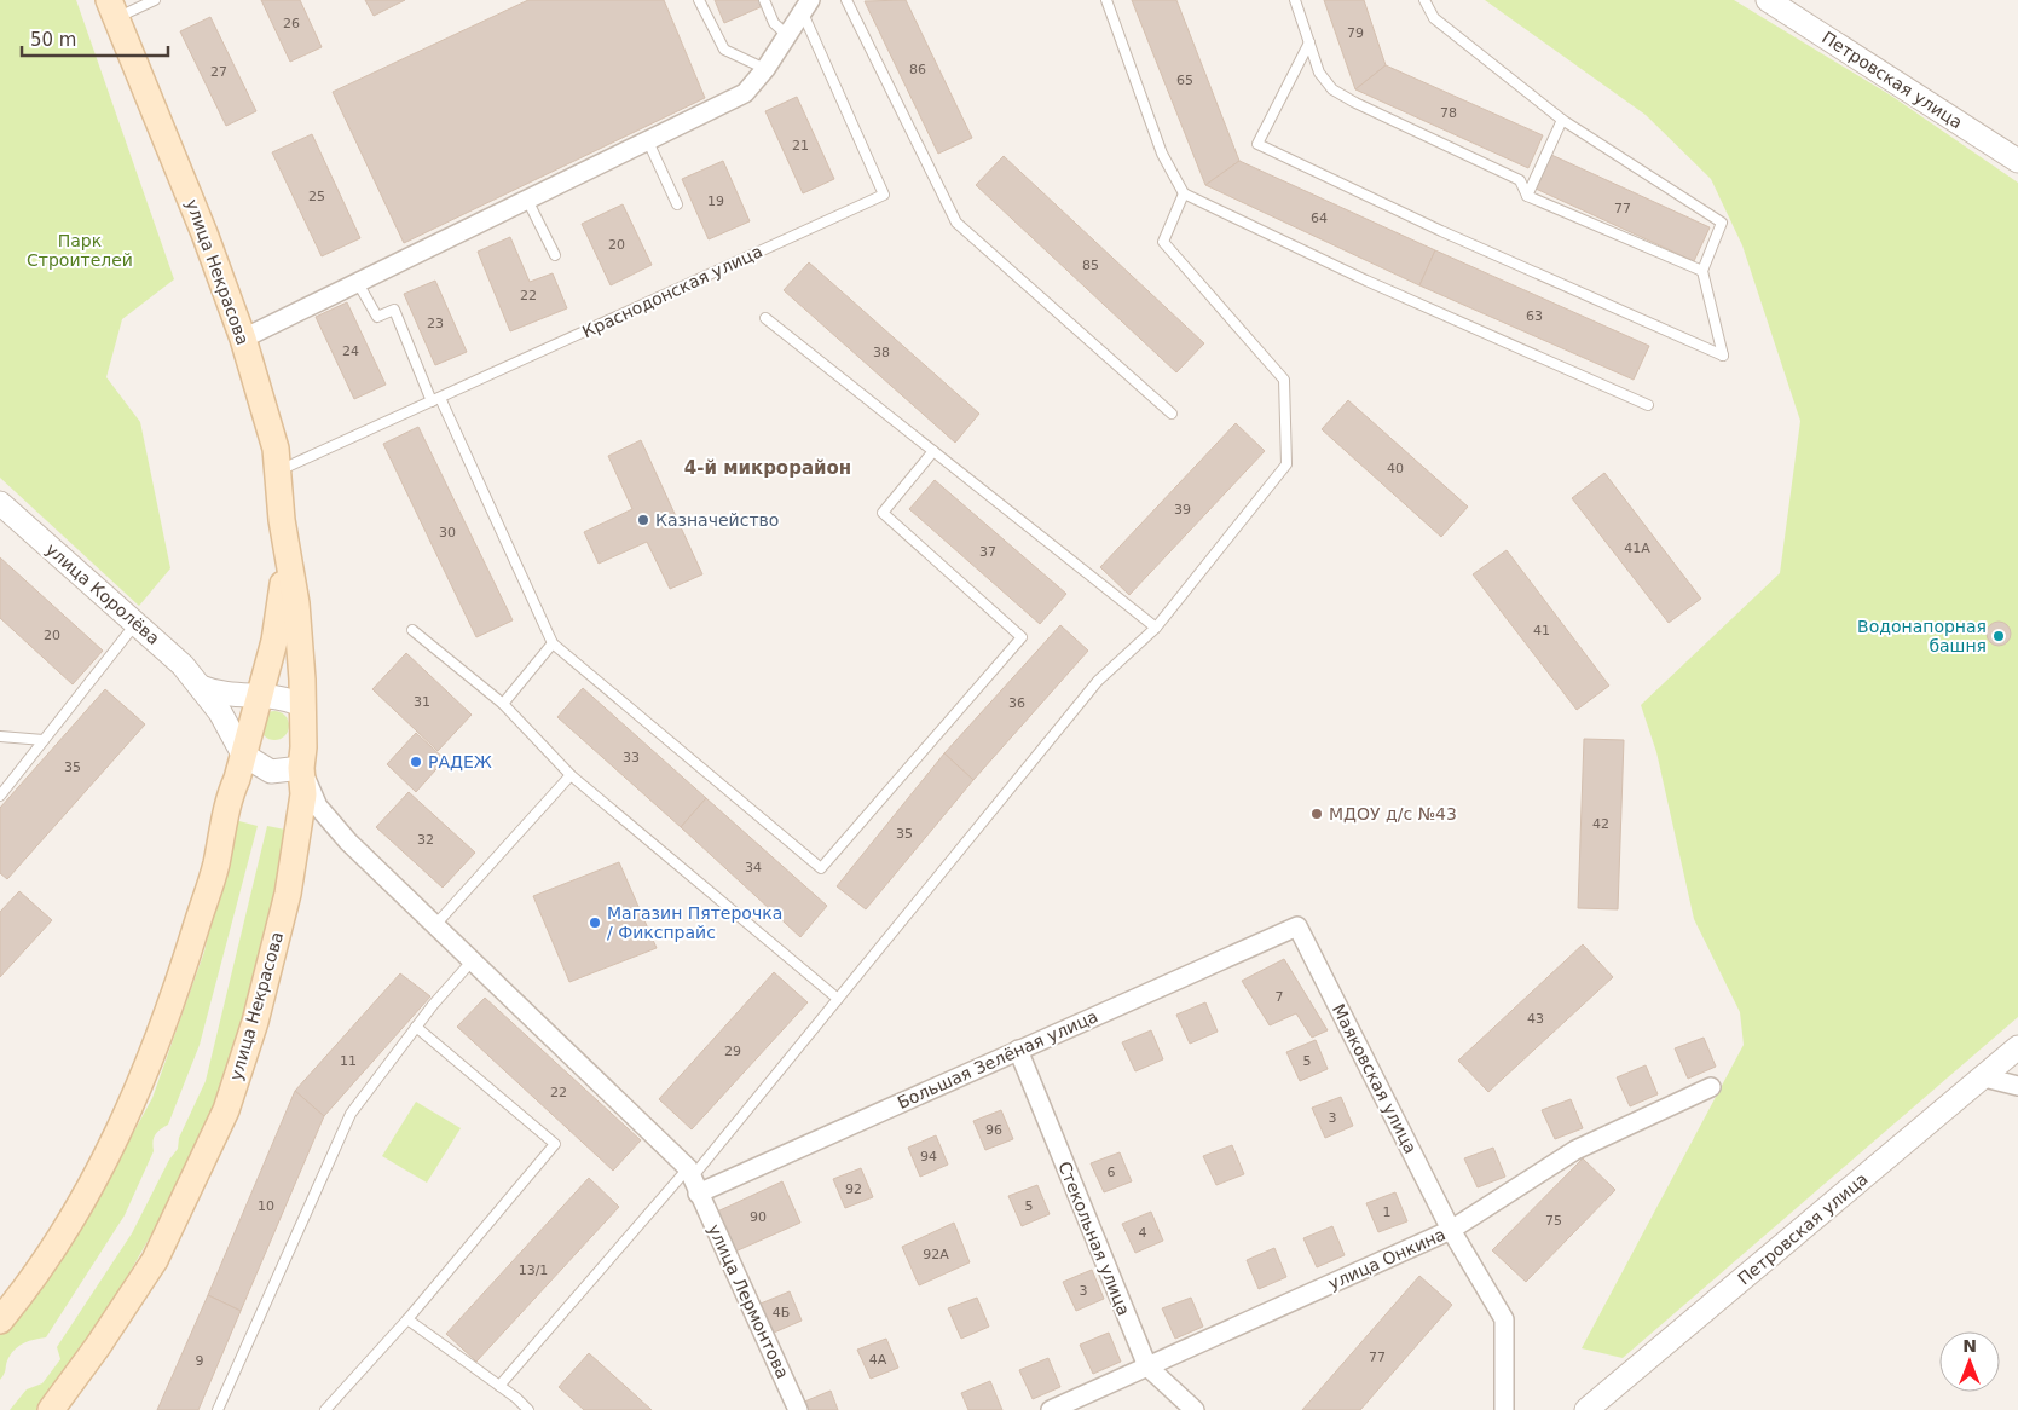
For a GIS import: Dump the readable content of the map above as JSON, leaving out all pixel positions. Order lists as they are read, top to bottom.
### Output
{
  "streets": {
    "main road": ["улица Некрасова"],
    "street": [
      "Петровская улица",
      "Краснодонская улица",
      "улица Королёва",
      "Большая Зелёная улица",
      "Маяковская улица",
      "Стекольная улица",
      "улица Онкина",
      "улица Лермонтова"
    ]
  },
  "crossings": [
    ["улица Некрасова", "Краснодонская улица"],
    ["улица Некрасова", "улица Королёва"],
    ["Большая Зелёная улица", "Маяковская улица"],
    ["Большая Зелёная улица", "Стекольная улица"],
    ["Большая Зелёная улица", "улица Лермонтова"],
    ["Маяковская улица", "улица Онкина"],
    ["Стекольная улица", "улица Онкина"]
  ],
  "districts": ["4-й микрорайон"],
  "parks": ["Парк Строителей"],
  "places": [
    "Казначейство",
    "Водонапорная башня",
    "РАДЕЖ",
    "МДОУ д/с №43",
    "Магазин Пятерочка / Фикспрайс"
  ],
  "house_numbers": [
    "26",
    "79",
    "86",
    "27",
    "65",
    "78",
    "21",
    "25",
    "19",
    "77",
    "64",
    "20",
    "85",
    "22",
    "63",
    "23",
    "24",
    "38",
    "40",
    "39",
    "30",
    "41А",
    "37",
    "41",
    "20",
    "31",
    "36",
    "33",
    "35",
    "42",
    "35",
    "32",
    "34",
    "7",
    "43",
    "29",
    "11",
    "5",
    "22",
    "3",
    "96",
    "94",
    "6",
    "92",
    "10",
    "5",
    "1",
    "90",
    "75",
    "4",
    "92А",
    "13/1",
    "3",
    "4Б",
    "77",
    "4А",
    "9"
  ],
  "scale_bar": "50 m",
  "north": "top"
}
